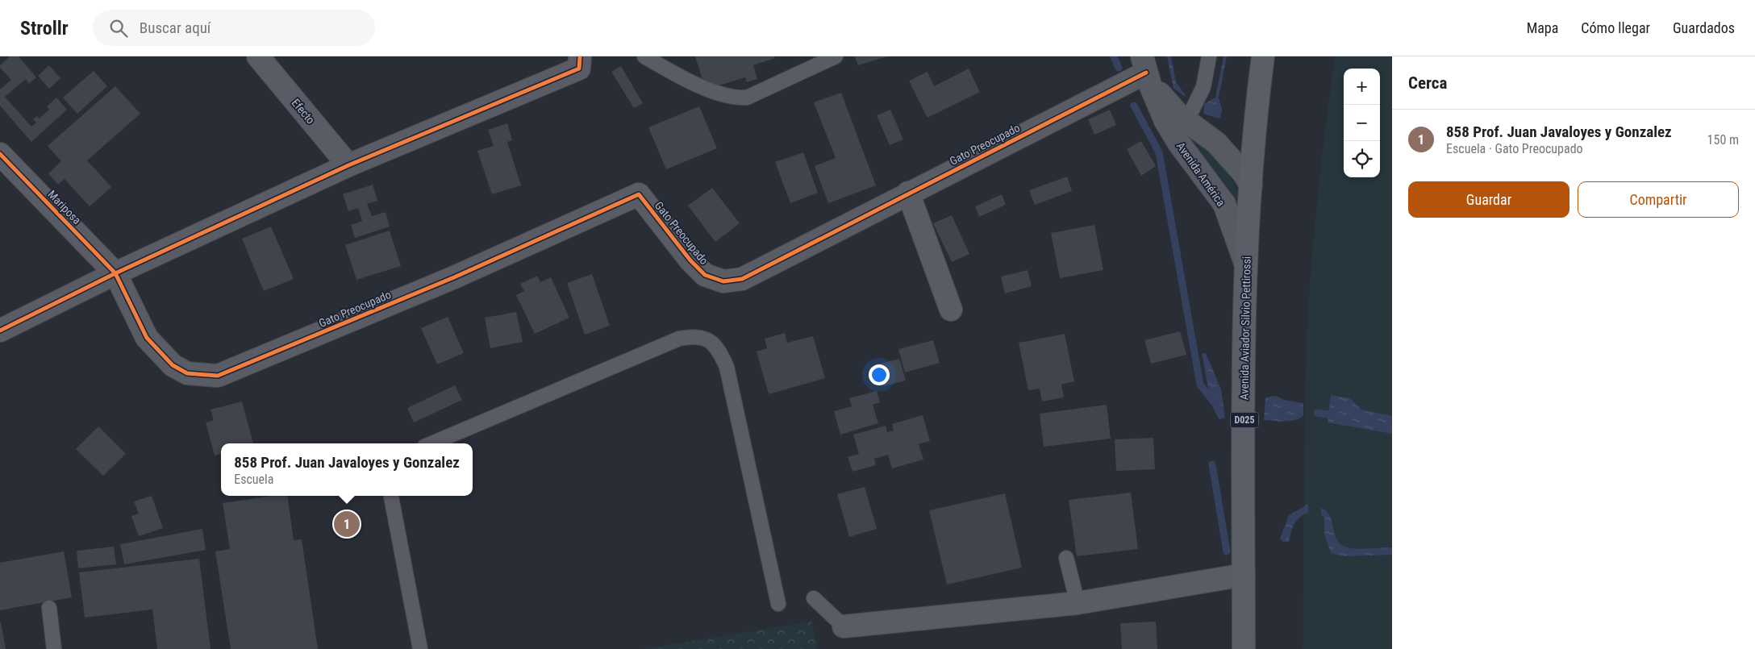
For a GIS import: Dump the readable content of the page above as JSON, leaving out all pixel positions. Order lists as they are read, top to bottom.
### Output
{
  "streets": {
    "main road": ["Avenida América", "Avenida Aviador Silvio Pettirossi", "D025"],
    "street": ["Efecto", "Gato Preocupado", "Mariposa"]
  },
  "crossings": [
    ["Gato Preocupado", "Avenida América"],
    ["Gato Preocupado", "Mariposa"],
    ["Avenida América", "Avenida Aviador Silvio Pettirossi"]
  ],
  "page": {
    "header": "Strollr",
    "search": "Buscar aquí",
    "nav": ["Mapa", "Cómo llegar", "Guardados"],
    "heading": "Cerca",
    "map_buttons": ["+", "−"],
    "list": [
      {
        "mark": "1",
        "name": "858 Prof. Juan Javaloyes y Gonzalez",
        "note": "Escuela · Gato Preocupado",
        "value": "150 m"
      }
    ],
    "buttons": ["Guardar", "Compartir"],
    "popup": ["858 Prof. Juan Javaloyes y Gonzalez", "Escuela"],
    "pins": "1"
  }
}
